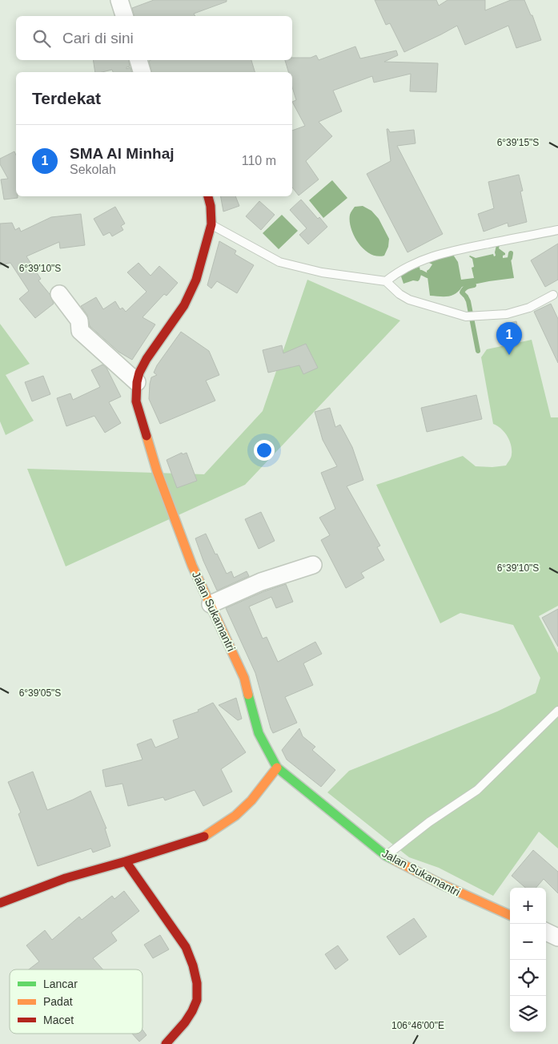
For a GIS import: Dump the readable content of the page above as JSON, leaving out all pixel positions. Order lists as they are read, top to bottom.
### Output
{
  "streets": {
    "street": ["Jalan Sukamantri"]
  },
  "legend": ["Lancar", "Padat", "Macet"],
  "page": {
    "search": "Cari di sini",
    "heading": "Terdekat",
    "list": [
      {
        "mark": "1",
        "name": "SMA Al Minhaj",
        "note": "Sekolah",
        "value": "110 m"
      }
    ],
    "pins": "1",
    "map_buttons": ["+", "−"]
  },
  "coordinates": [
    "6°39'15\"S",
    "6°39'10\"S",
    "6°39'05\"S",
    "106°46'00\"E"
  ]
}
